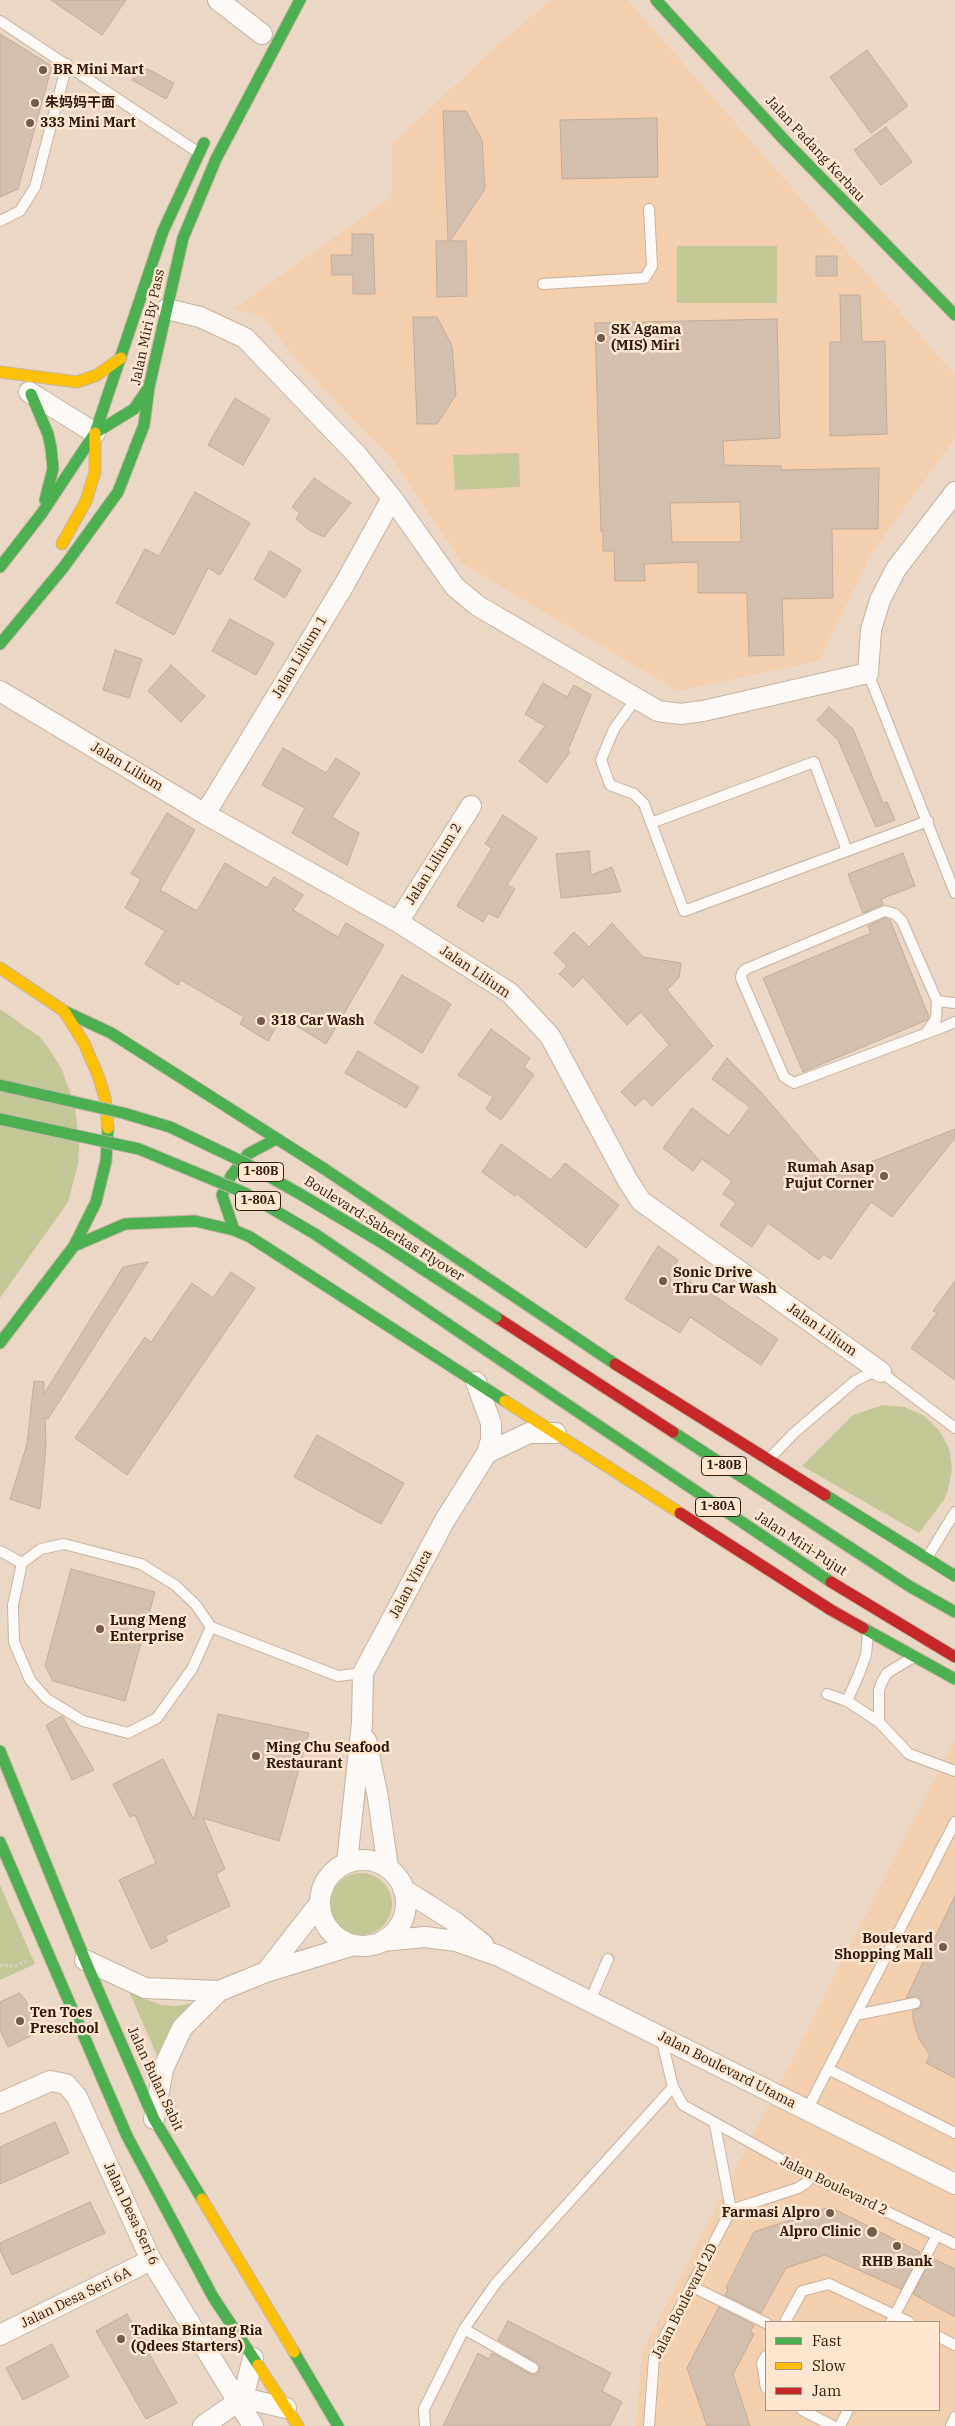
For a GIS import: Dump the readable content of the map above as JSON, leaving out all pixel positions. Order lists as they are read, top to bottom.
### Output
{
  "streets": {
    "main road": [
      "Jalan Padang Kerbau",
      "Jalan Miri By Pass",
      "1-80B",
      "1-80A",
      "Boulevard-Saberkas Flyover",
      "Jalan Miri-Pujut",
      "Jalan Bulan Sabit"
    ],
    "street": [
      "Jalan Lilium 1",
      "Jalan Lilium",
      "Jalan Lilium 2",
      "Jalan Vinca",
      "Jalan Boulevard Utama",
      "Jalan Desa Seri 6",
      "Jalan Desa Seri 6A"
    ],
    "lane": ["Jalan Boulevard 2", "Jalan Boulevard 2D"]
  },
  "crossings": [
    ["Jalan Lilium 1", "Jalan Lilium"],
    ["Jalan Lilium", "Jalan Lilium 2"],
    ["Boulevard-Saberkas Flyover", "Jalan Miri-Pujut"],
    ["Jalan Desa Seri 6", "Jalan Desa Seri 6A"]
  ],
  "places": [
    "BR Mini Mart",
    "朱妈妈干面",
    "333 Mini Mart",
    "SK Agama (MIS) Miri",
    "318 Car Wash",
    "Rumah Asap Pujut Corner",
    "Sonic Drive Thru Car Wash",
    "Lung Meng Enterprise",
    "Ming Chu Seafood Restaurant",
    "Boulevard Shopping Mall",
    "Ten Toes Preschool",
    "Farmasi Alpro",
    "Alpro Clinic",
    "RHB Bank",
    "Tadika Bintang Ria (Qdees Starters)"
  ],
  "legend": ["Fast", "Slow", "Jam"]
}
